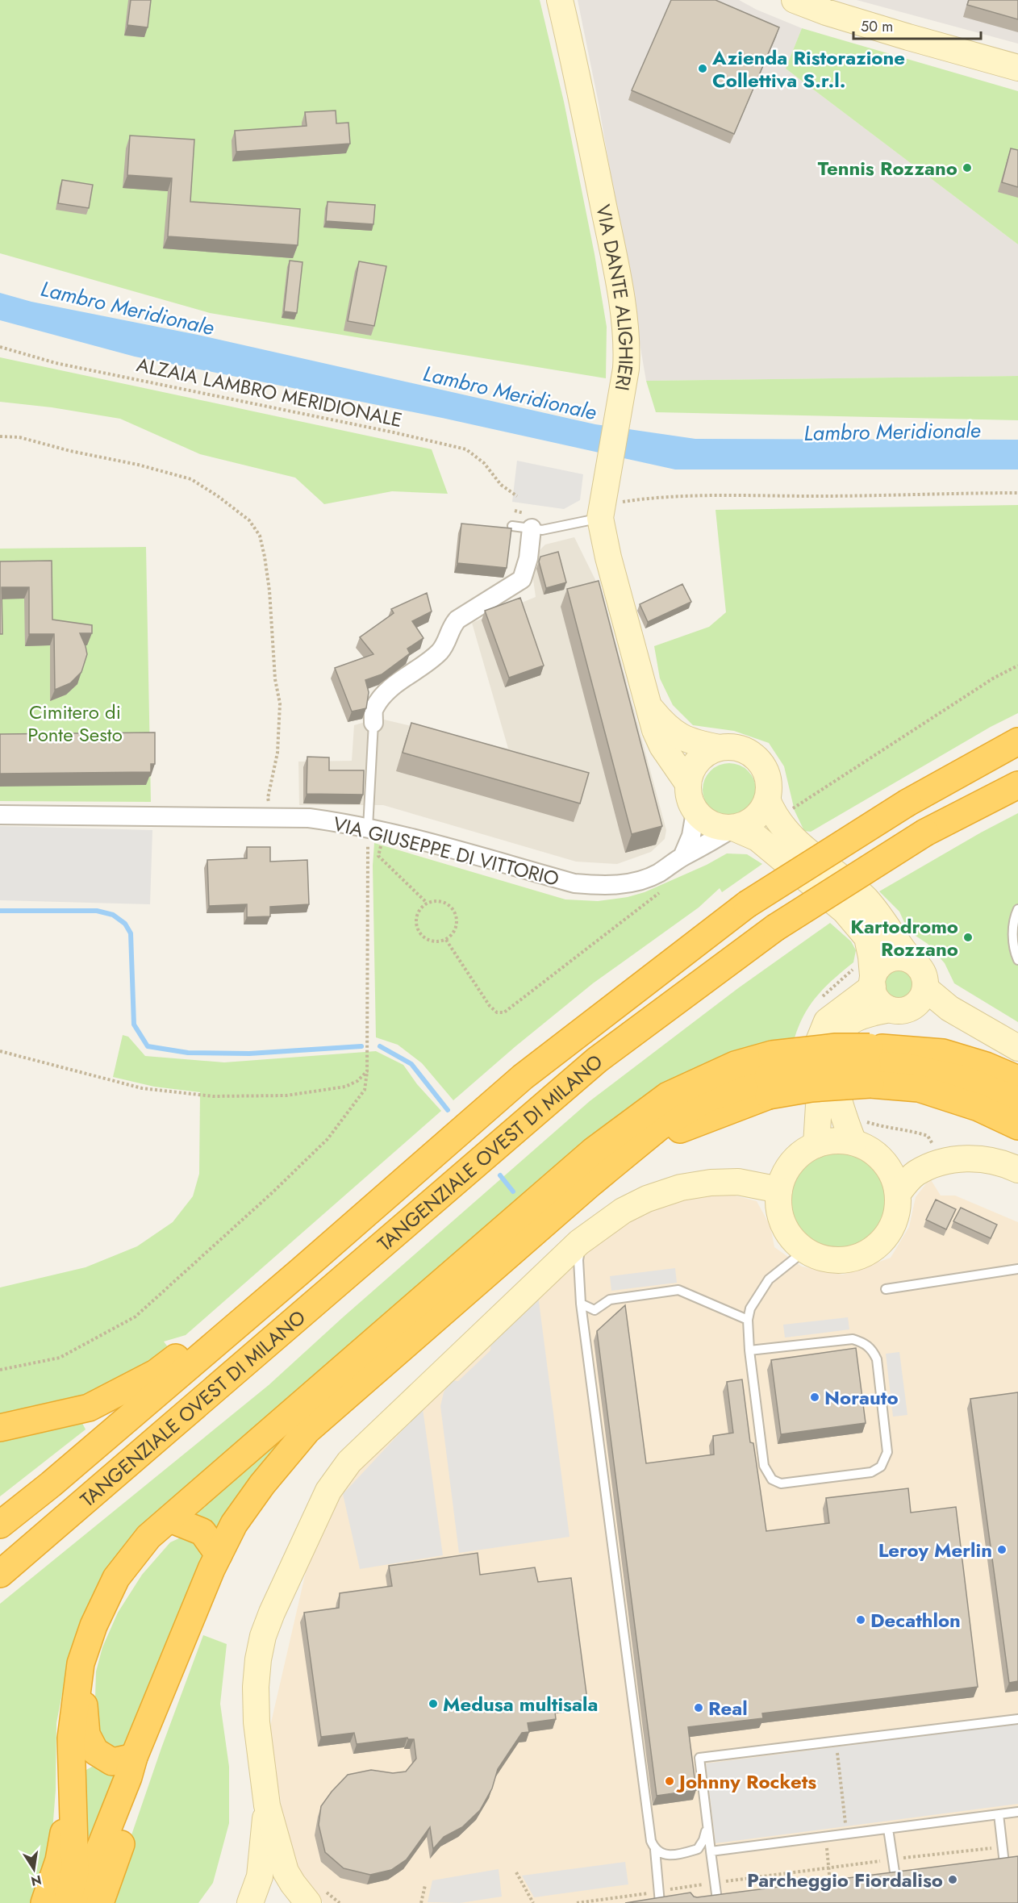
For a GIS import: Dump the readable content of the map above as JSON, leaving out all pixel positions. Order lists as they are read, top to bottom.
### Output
{
  "streets": {
    "highway": ["TANGENZIALE OVEST DI MILANO"],
    "street": ["VIA DANTE ALIGHIERI", "VIA GIUSEPPE DI VITTORIO"],
    "path": ["ALZAIA LAMBRO MERIDIONALE"]
  },
  "crossings": [
    ["VIA DANTE ALIGHIERI", "VIA GIUSEPPE DI VITTORIO"]
  ],
  "water": ["Lambro Meridionale"],
  "parks": ["Cimitero di Ponte Sesto"],
  "places": [
    "Azienda Ristorazione Collettiva S.r.l.",
    "Tennis Rozzano",
    "Kartodromo Rozzano",
    "Norauto",
    "Leroy Merlin",
    "Decathlon",
    "Medusa multisala",
    "Real",
    "Johnny Rockets",
    "Parcheggio Fiordaliso"
  ],
  "scale_bar": "50 m",
  "north": "bottom"
}
